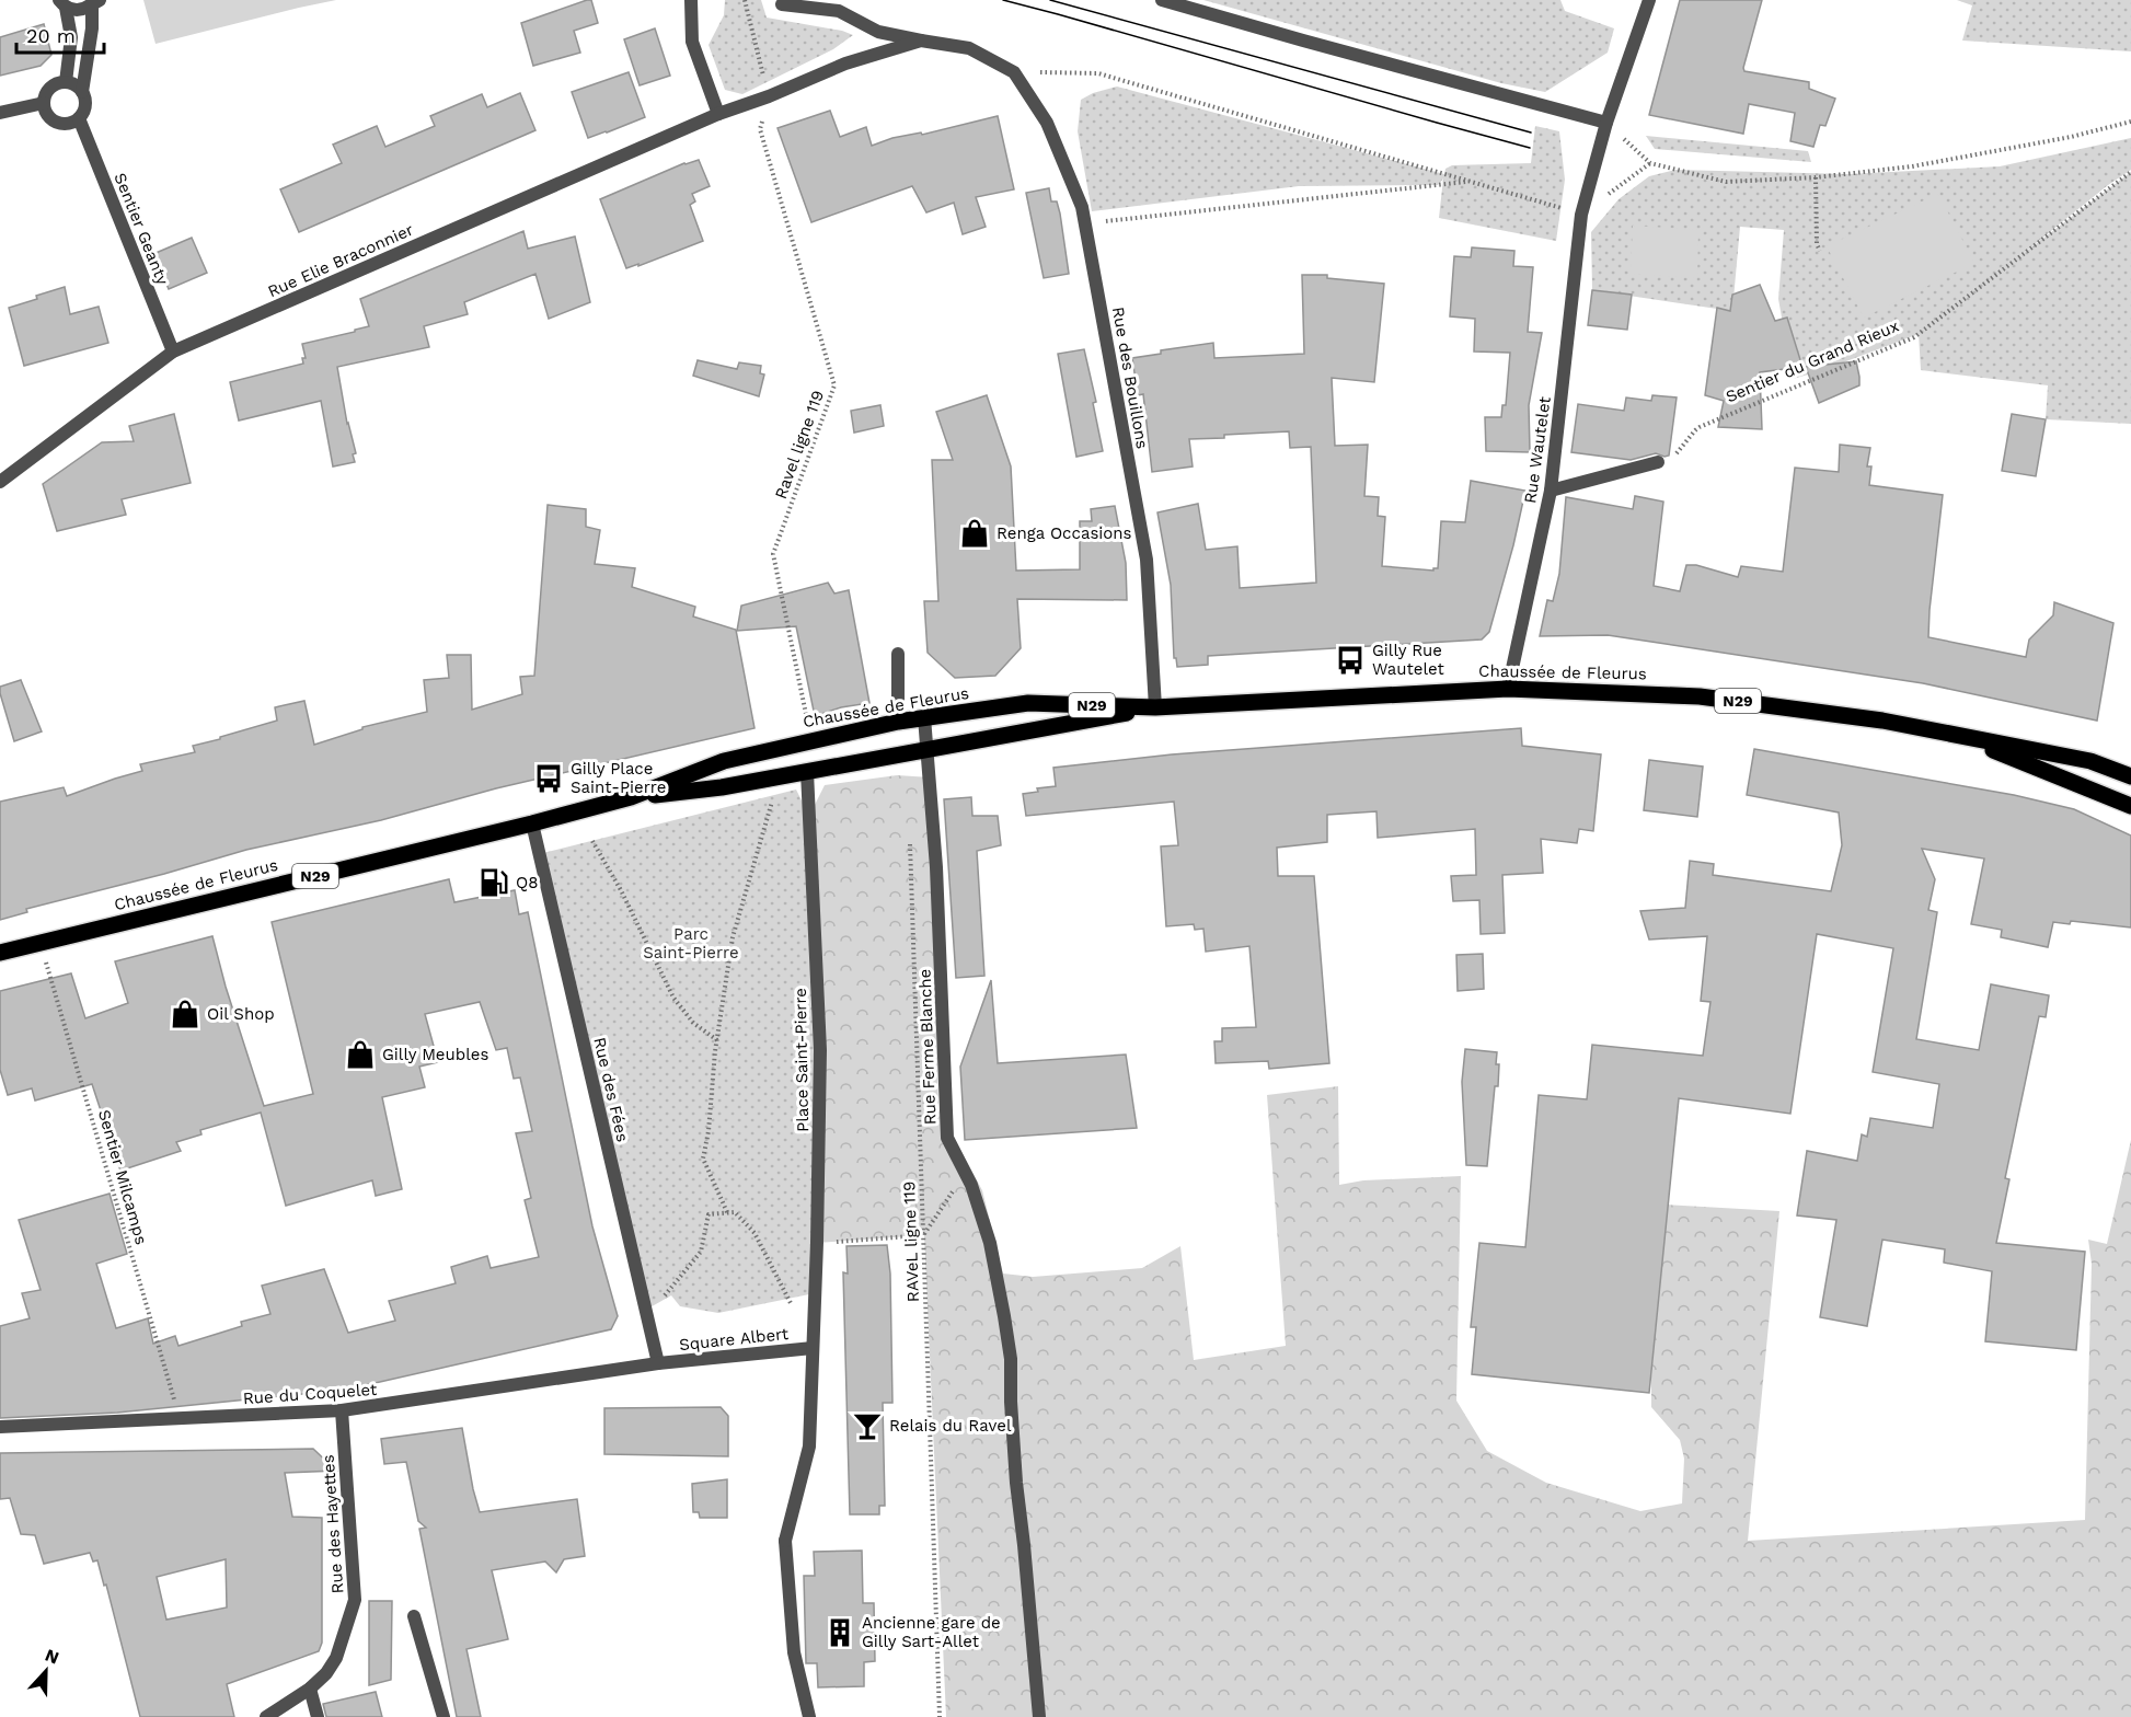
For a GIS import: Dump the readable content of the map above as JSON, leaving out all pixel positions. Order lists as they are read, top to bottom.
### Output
{
  "streets": {
    "main road": ["Chaussée de Fleurus", "N29"],
    "street": [
      "Sentier Geanty",
      "Rue Elie Braconnier",
      "Rue des Bouillons",
      "Rue Wautelet",
      "Rue Ferme Blanche",
      "Place Saint-Pierre",
      "Rue des Fées",
      "Square Albert",
      "Rue du Coquelet",
      "Rue des Hayettes"
    ],
    "path": [
      "Sentier du Grand Rieux",
      "Ravel ligne 119",
      "Sentier Milcamps",
      "RAVeL ligne 119"
    ]
  },
  "crossings": [
    ["Sentier Geanty", "Rue Elie Braconnier"],
    ["Rue Elie Braconnier", "Rue des Bouillons"],
    ["Rue Elie Braconnier", "Ravel ligne 119"],
    ["Rue des Bouillons", "Chaussée de Fleurus"],
    ["Ravel ligne 119", "Chaussée de Fleurus"],
    ["Rue Wautelet", "Chaussée de Fleurus"],
    ["Chaussée de Fleurus", "Rue Ferme Blanche"],
    ["Chaussée de Fleurus", "Place Saint-Pierre"],
    ["Chaussée de Fleurus", "Rue des Fées"],
    ["Chaussée de Fleurus", "Sentier Milcamps"],
    ["Place Saint-Pierre", "Square Albert"],
    ["Rue des Fées", "Square Albert"],
    ["Rue des Fées", "Rue du Coquelet"],
    ["Sentier Milcamps", "Rue du Coquelet"],
    ["Square Albert", "Rue du Coquelet"],
    ["Rue du Coquelet", "Rue des Hayettes"]
  ],
  "parks": ["Parc Saint-Pierre"],
  "places": {
    "shop": ["Renga Occasions", "Oil Shop", "Gilly Meubles"],
    "bus stop": ["Gilly Rue Wautelet", "Gilly Place Saint-Pierre"],
    "fuel station": ["Q8"],
    "bar": ["Relais du Ravel"],
    "building": ["Ancienne gare de Gilly Sart-Allet"]
  },
  "scale_bar": "20 m",
  "north": "top"
}
